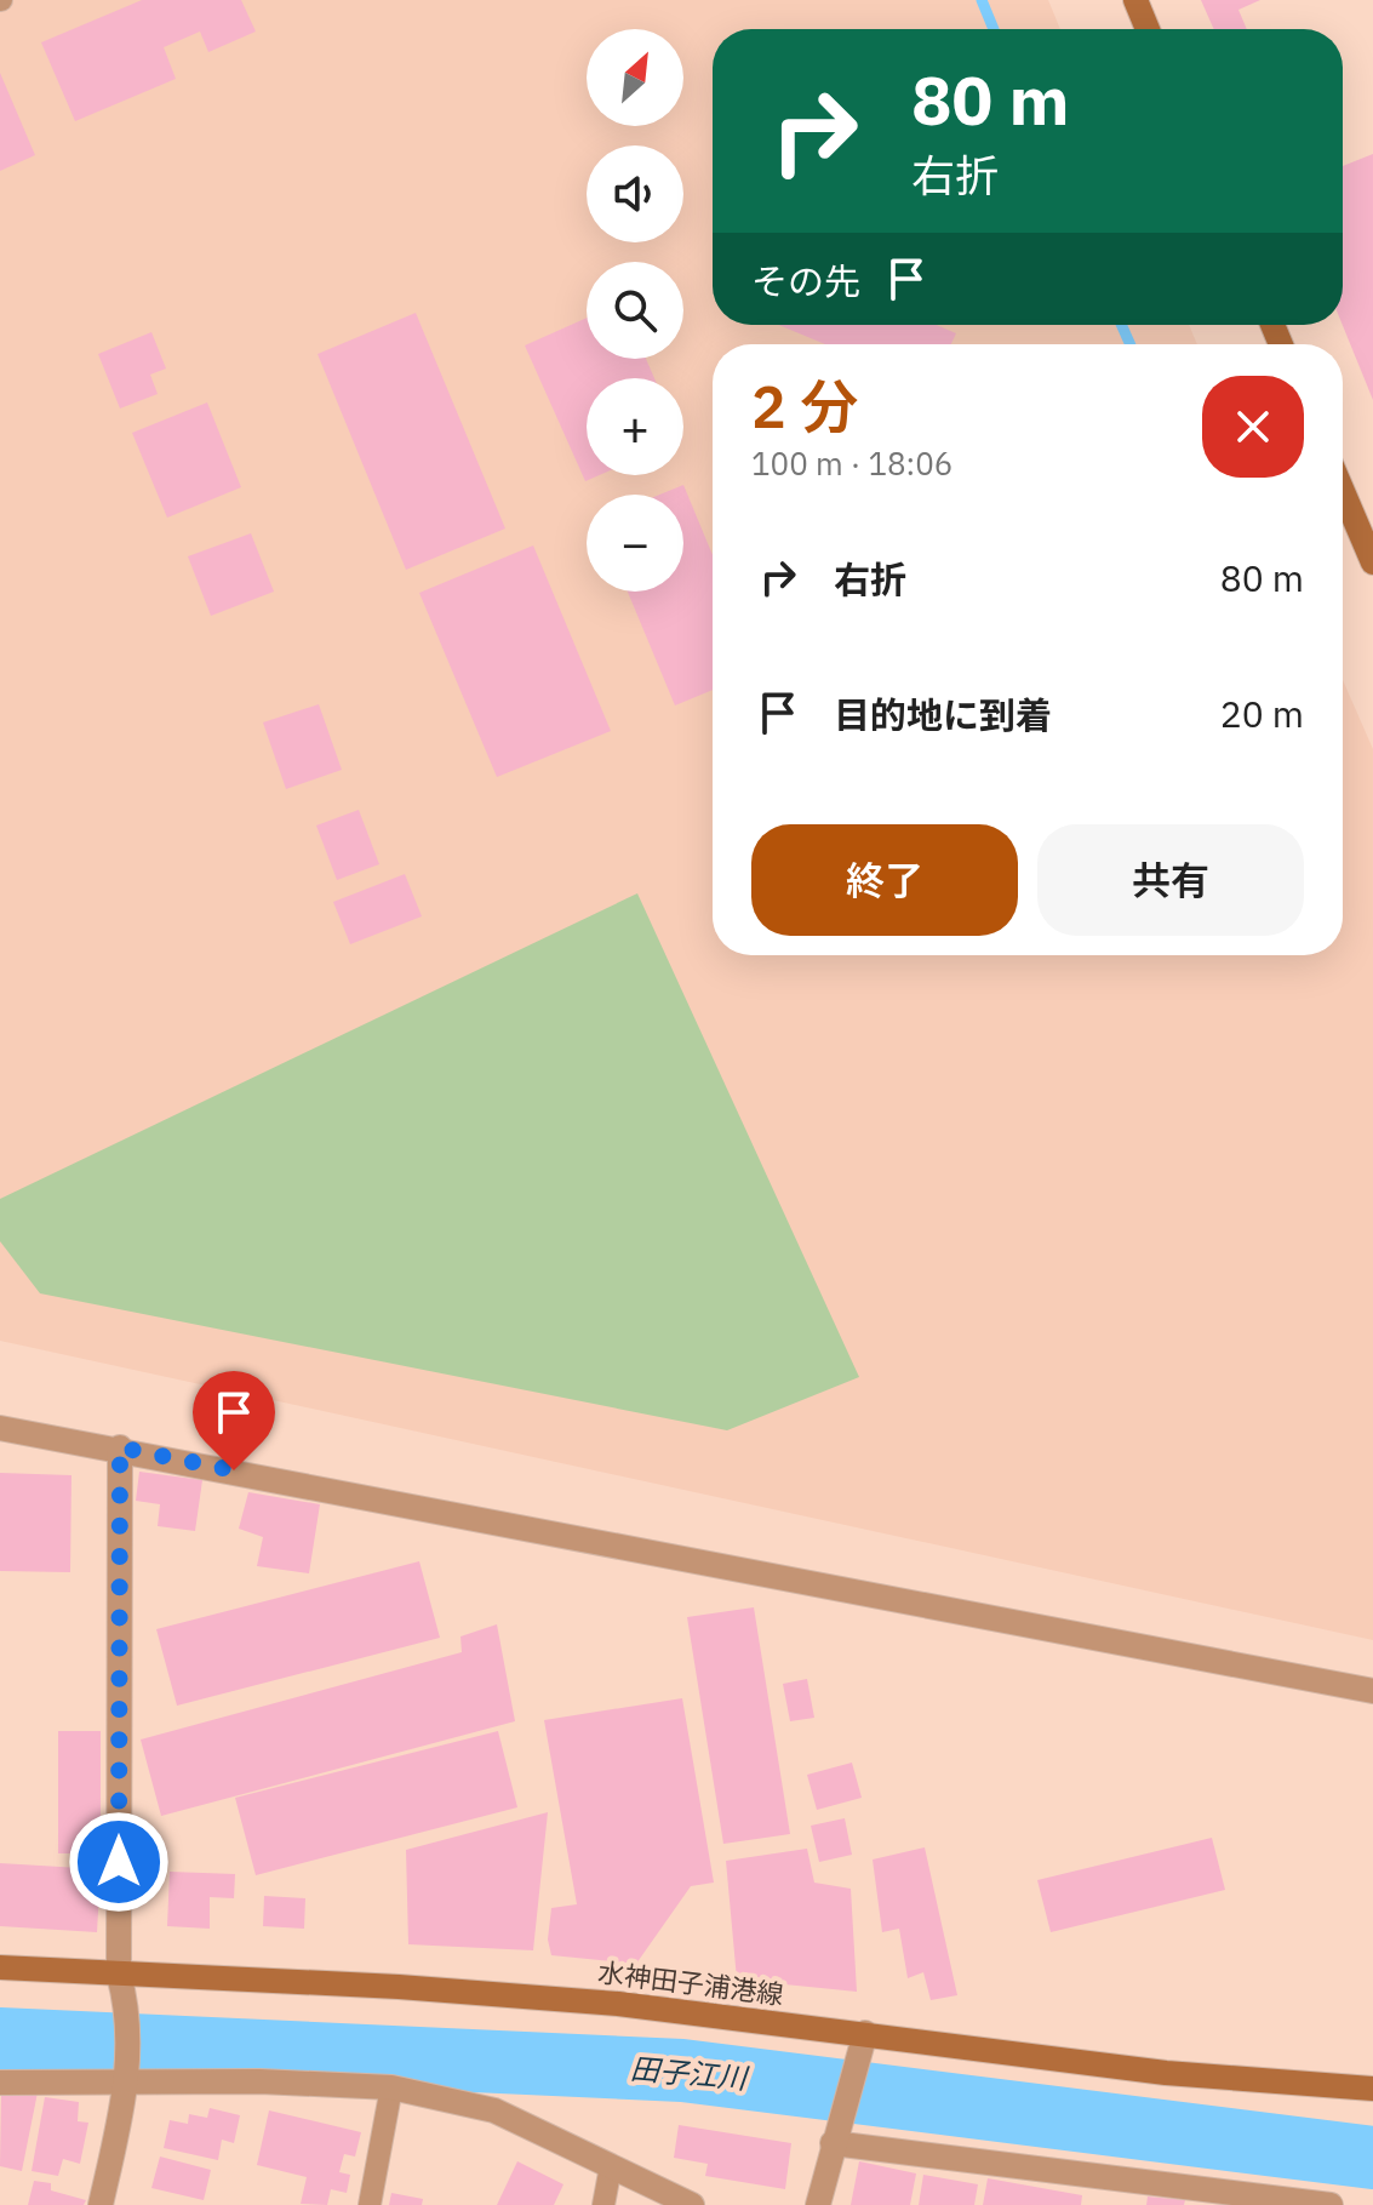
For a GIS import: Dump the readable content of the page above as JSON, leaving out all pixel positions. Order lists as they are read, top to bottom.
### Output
{
  "streets": {
    "main road": ["水神田子浦港線"]
  },
  "water": ["田子江川"],
  "north": "top right",
  "page": {
    "map_buttons": ["+", "−"],
    "turn": ["80 m", "右折"],
    "then": "その先",
    "heading": ["2 分", "100 m · 18:06"],
    "list": [
      {
        "name": "右折",
        "value": "80 m"
      },
      {
        "name": "目的地に到着",
        "value": "20 m"
      }
    ],
    "buttons": ["終了", "共有"]
  }
}
